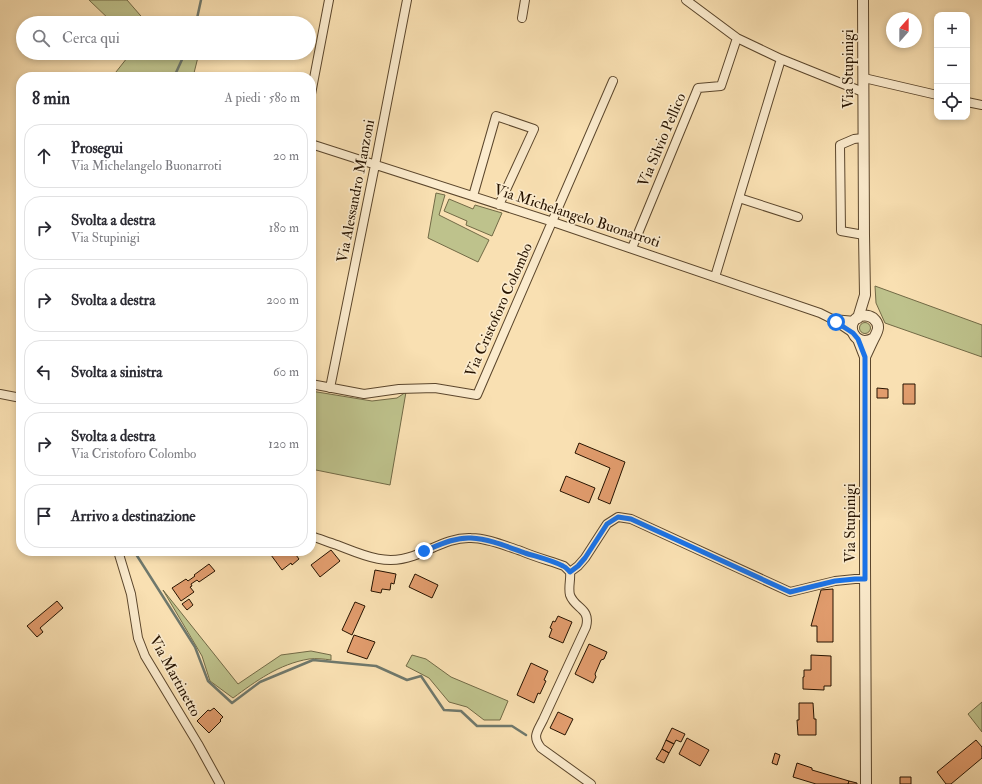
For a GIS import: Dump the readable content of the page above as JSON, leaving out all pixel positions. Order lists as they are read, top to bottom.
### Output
{
  "streets": {
    "street": [
      "Via Stupinigi",
      "Via Silvio Pellico",
      "Via Alessandro Manzoni",
      "Via Michelangelo Buonarroti",
      "Via Cristoforo Colombo",
      "Via Martinetto"
    ]
  },
  "crossings": [
    ["Via Stupinigi", "Via Michelangelo Buonarroti"],
    ["Via Silvio Pellico", "Via Michelangelo Buonarroti"],
    ["Via Alessandro Manzoni", "Via Michelangelo Buonarroti"],
    ["Via Alessandro Manzoni", "Via Cristoforo Colombo"],
    ["Via Michelangelo Buonarroti", "Via Cristoforo Colombo"]
  ],
  "north": "top",
  "page": {
    "map_buttons": ["+", "−"],
    "search": "Cerca qui",
    "heading": ["8 min", "A piedi · 580 m"],
    "list": [
      ["Prosegui", "Via Michelangelo Buonarroti", "20 m"],
      ["Svolta a destra", "Via Stupinigi", "180 m"],
      ["Svolta a destra", "200 m"],
      ["Svolta a sinistra", "60 m"],
      ["Svolta a destra", "Via Cristoforo Colombo", "120 m"],
      "Arrivo a destinazione"
    ]
  }
}
